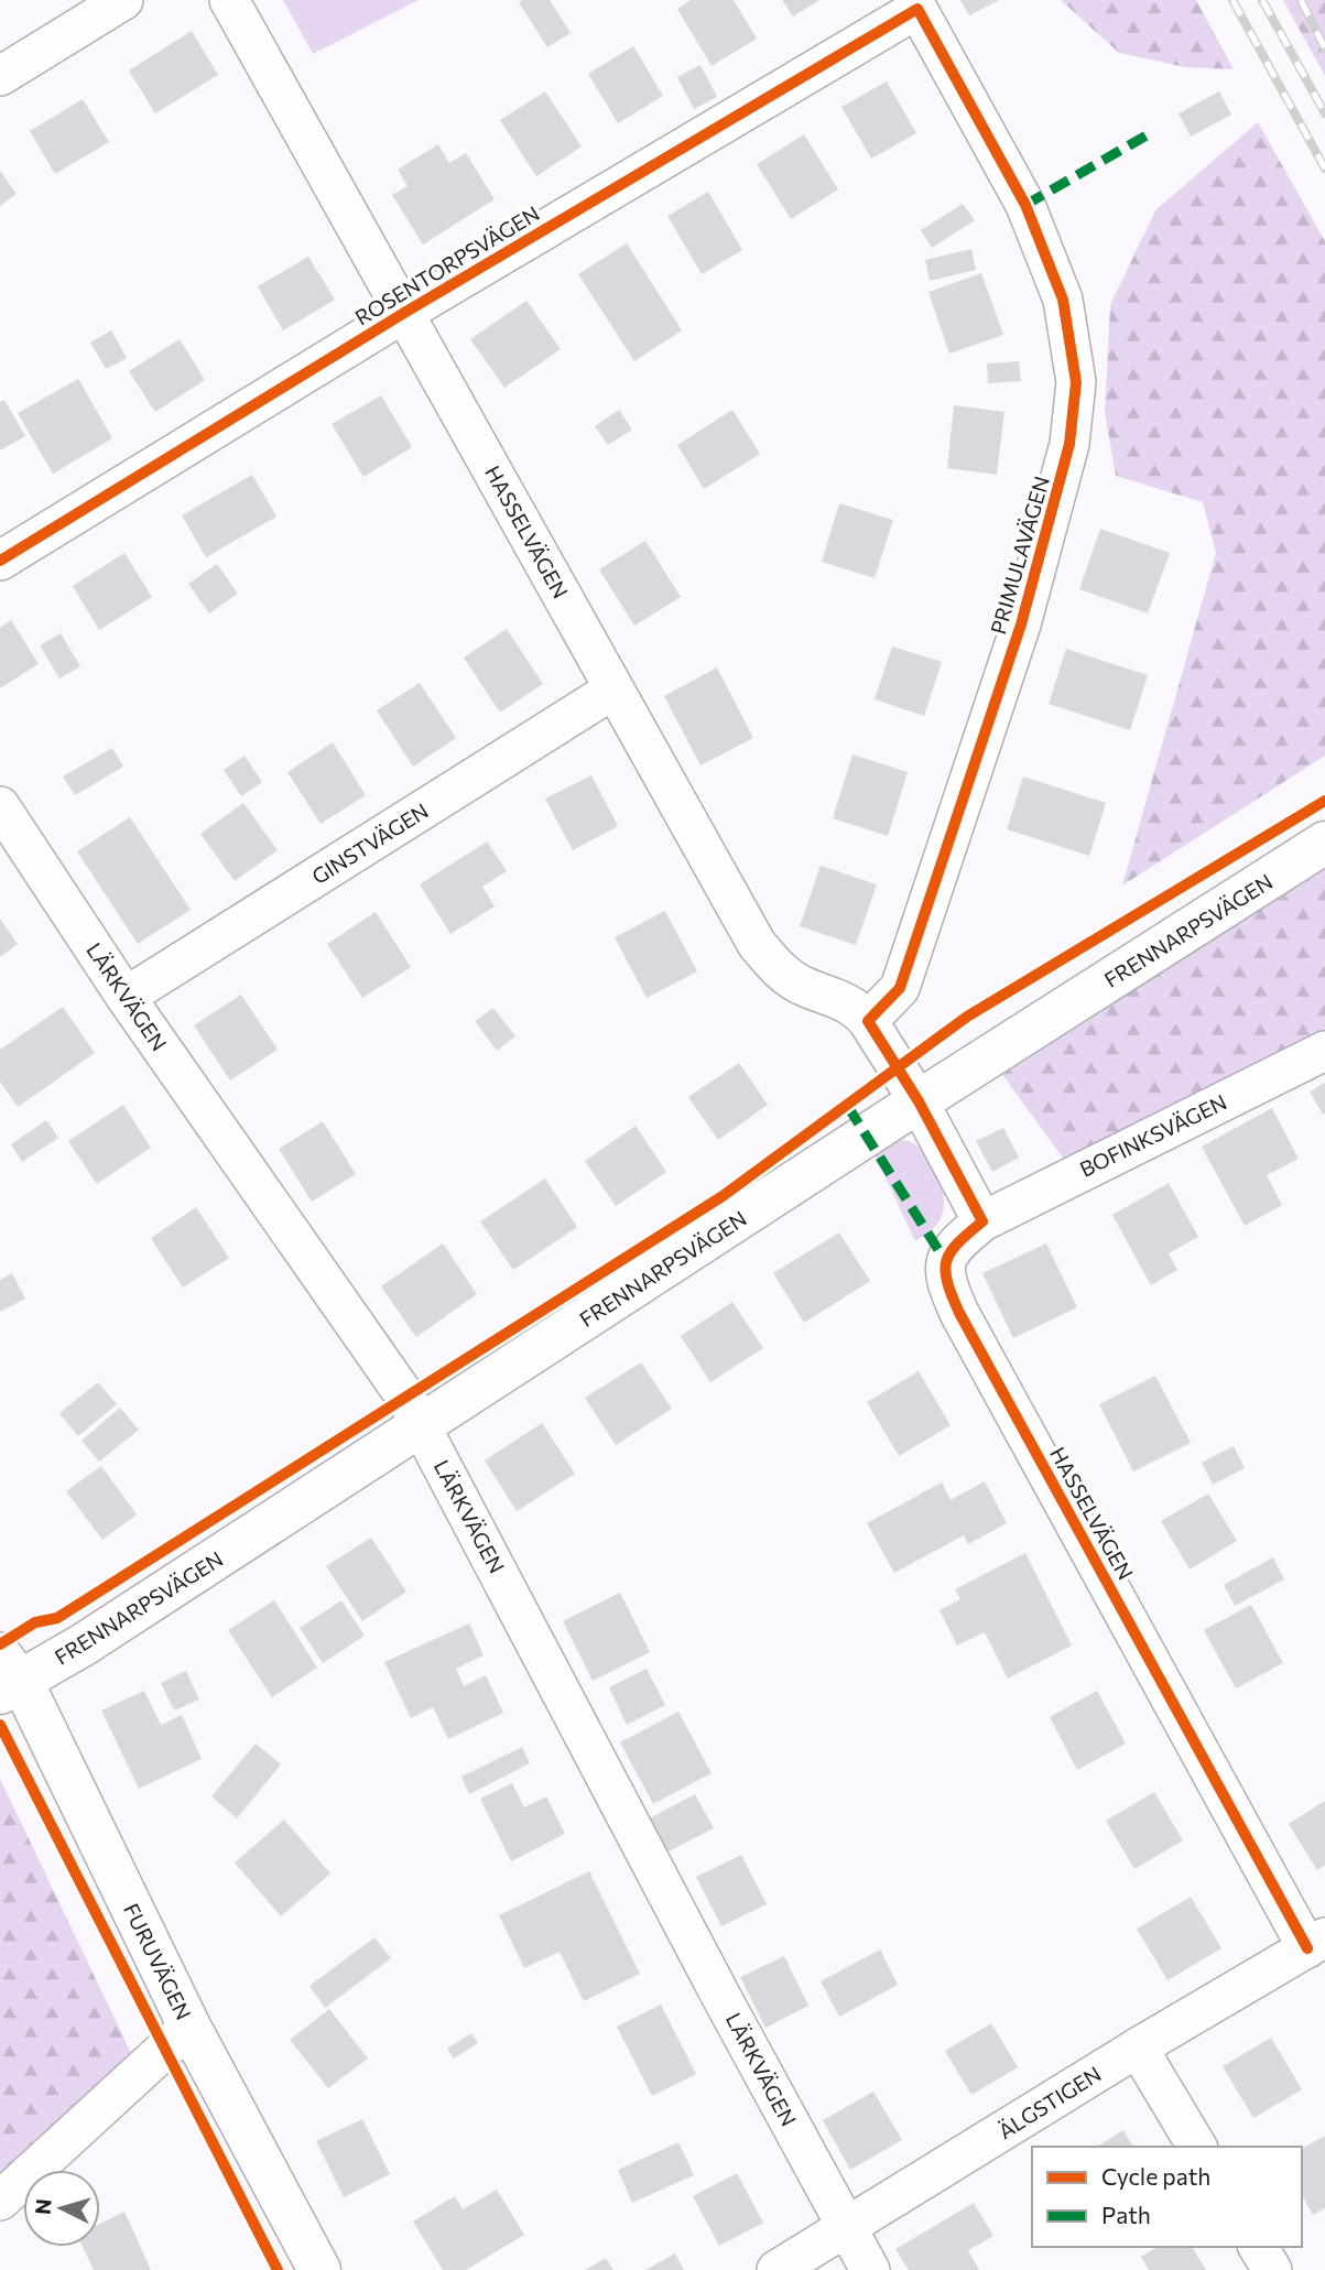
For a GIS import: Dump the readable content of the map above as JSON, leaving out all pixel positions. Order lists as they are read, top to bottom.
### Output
{
  "streets": {
    "street": [
      "ROSENTORPSVÄGEN",
      "HASSELVÄGEN",
      "PRIMULAVÄGEN",
      "GINSTVÄGEN",
      "FRENNARPSVÄGEN",
      "LÄRKVÄGEN",
      "BOFINKSVÄGEN",
      "FURUVÄGEN",
      "ÄLGSTIGEN"
    ]
  },
  "crossings": [
    ["ROSENTORPSVÄGEN", "HASSELVÄGEN"],
    ["ROSENTORPSVÄGEN", "PRIMULAVÄGEN"],
    ["HASSELVÄGEN", "PRIMULAVÄGEN"],
    ["HASSELVÄGEN", "GINSTVÄGEN"],
    ["HASSELVÄGEN", "BOFINKSVÄGEN"],
    ["HASSELVÄGEN", "ÄLGSTIGEN"],
    ["GINSTVÄGEN", "LÄRKVÄGEN"],
    ["FRENNARPSVÄGEN", "LÄRKVÄGEN"],
    ["FRENNARPSVÄGEN", "FURUVÄGEN"],
    ["LÄRKVÄGEN", "ÄLGSTIGEN"]
  ],
  "legend": ["Cycle path", "Path"],
  "north": "left"
}
